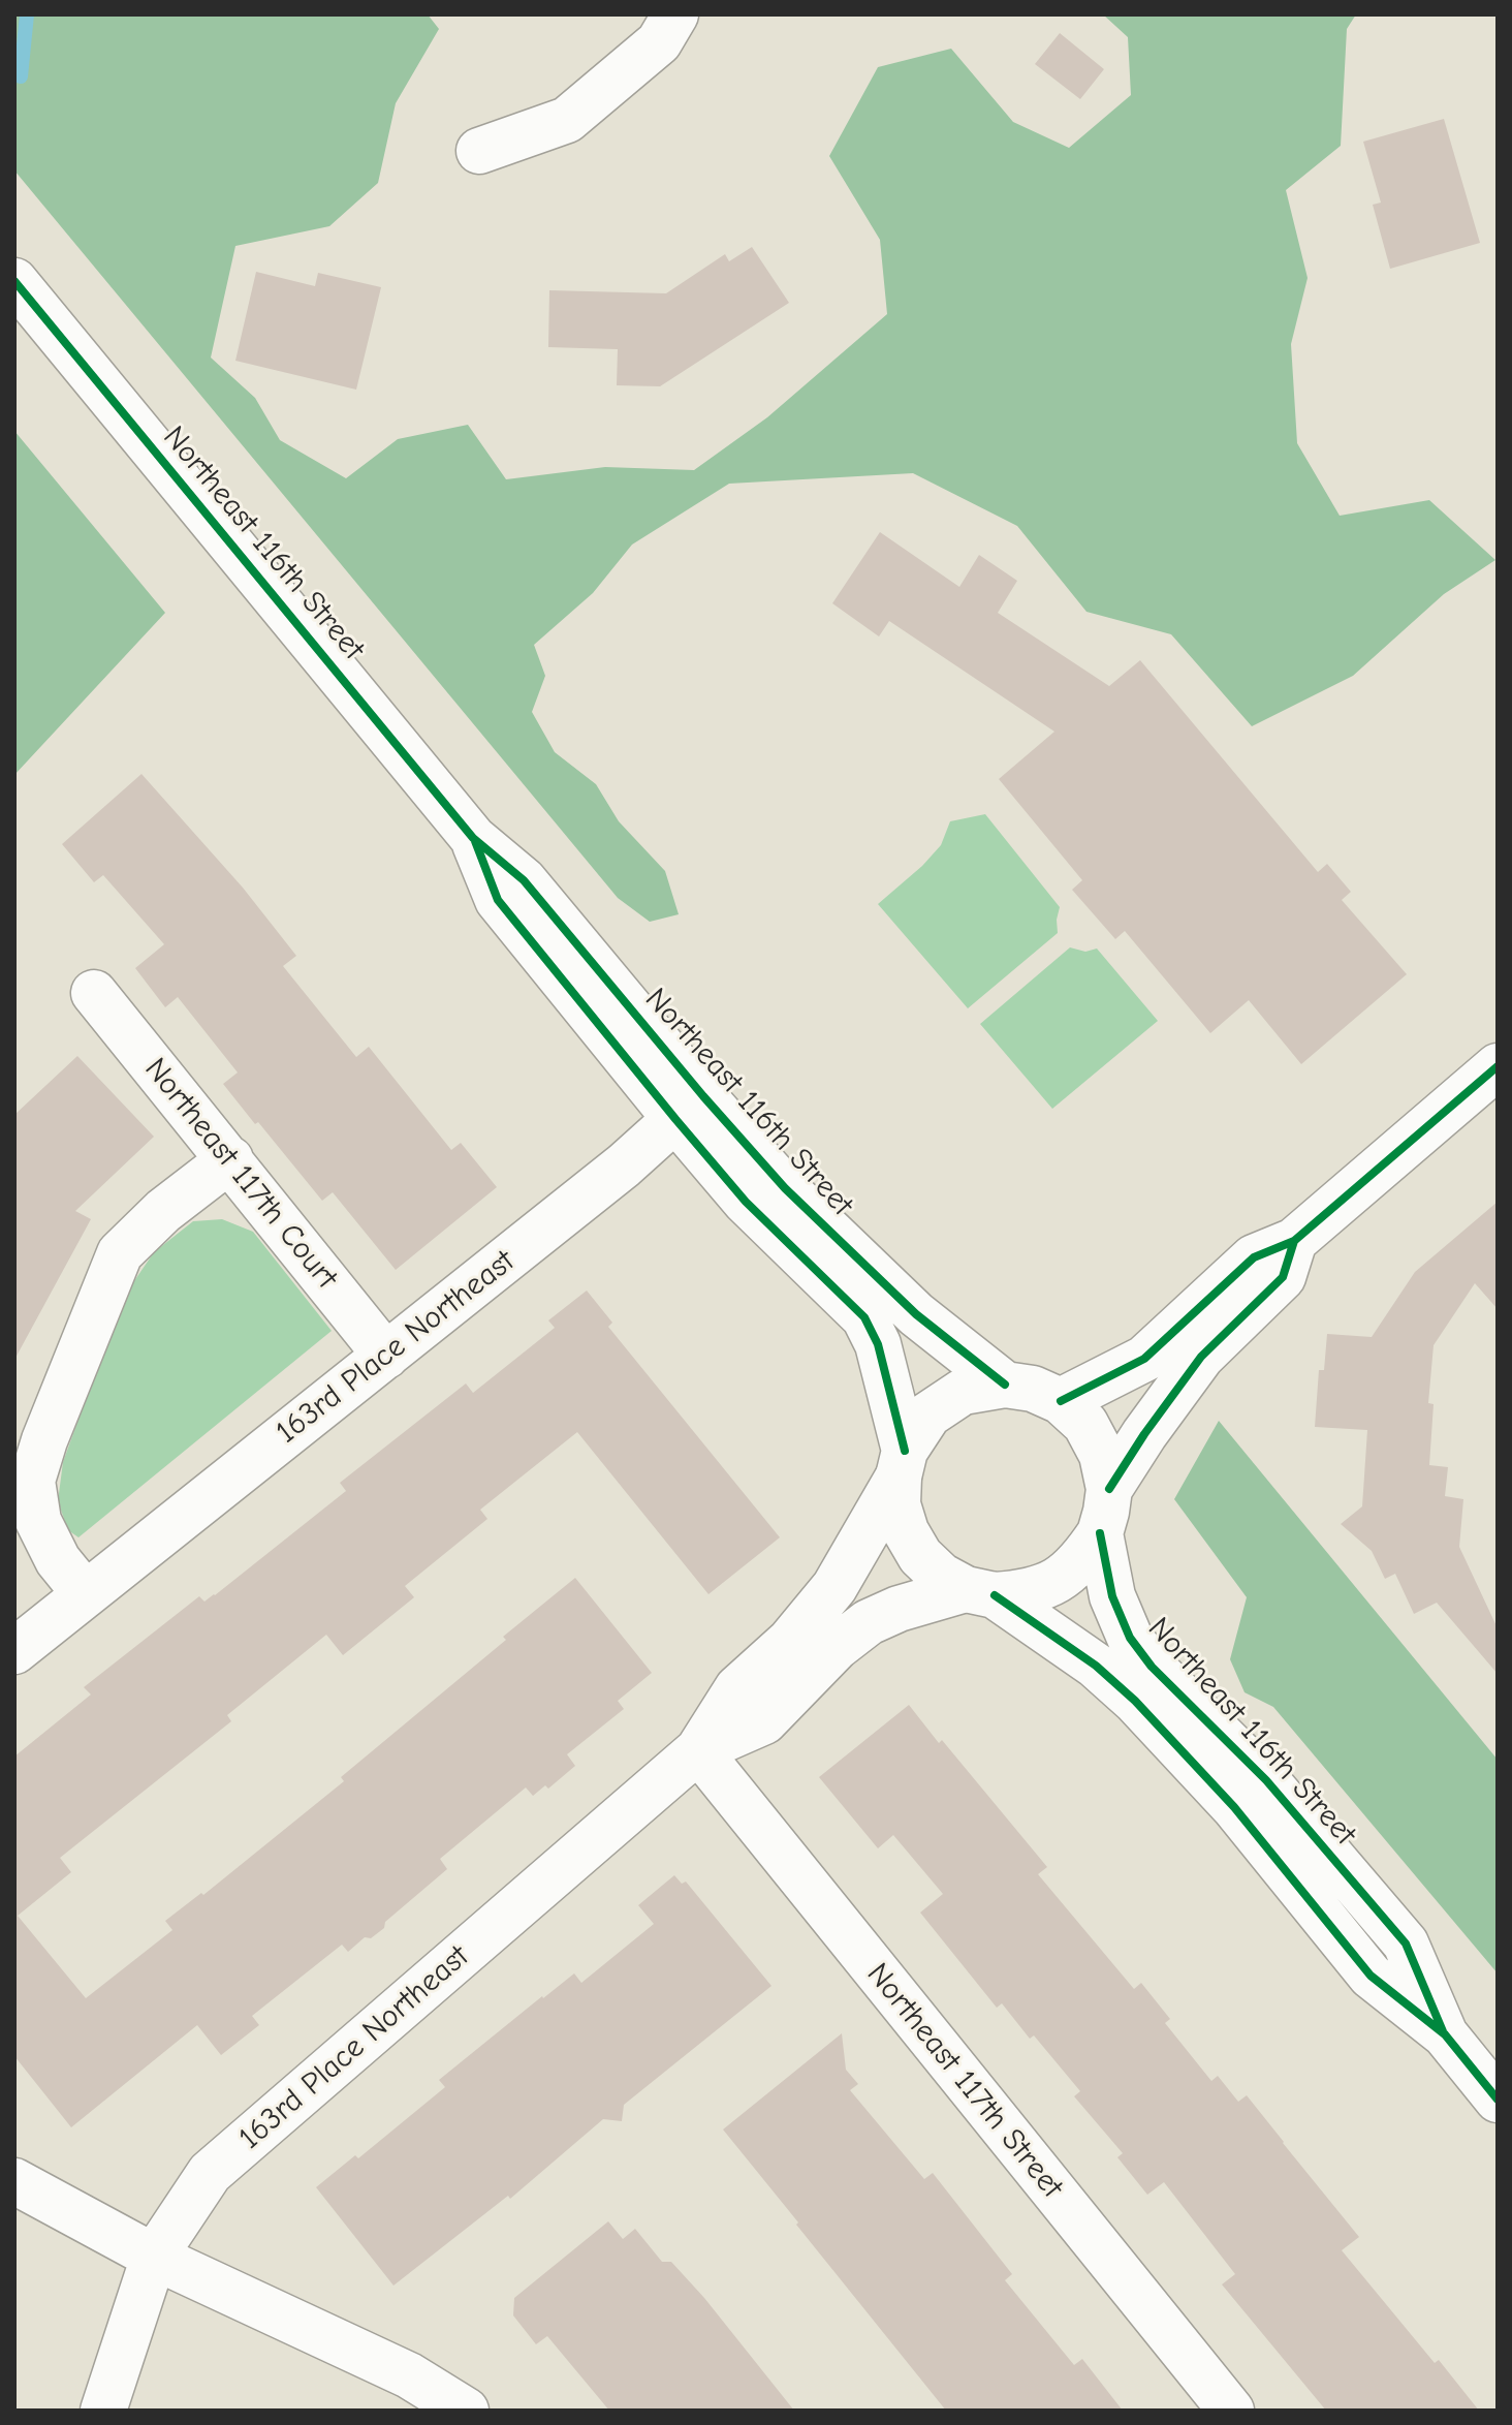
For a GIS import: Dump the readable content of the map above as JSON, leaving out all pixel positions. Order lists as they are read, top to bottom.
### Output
{
  "streets": {
    "street": [
      "Northeast 116th Street",
      "Northeast 117th Court",
      "163rd Place Northeast",
      "Northeast 117th Street"
    ]
  },
  "crossings": [
    ["Northeast 116th Street", "163rd Place Northeast"],
    ["Northeast 117th Court", "163rd Place Northeast"],
    ["163rd Place Northeast", "Northeast 117th Street"]
  ]
}
